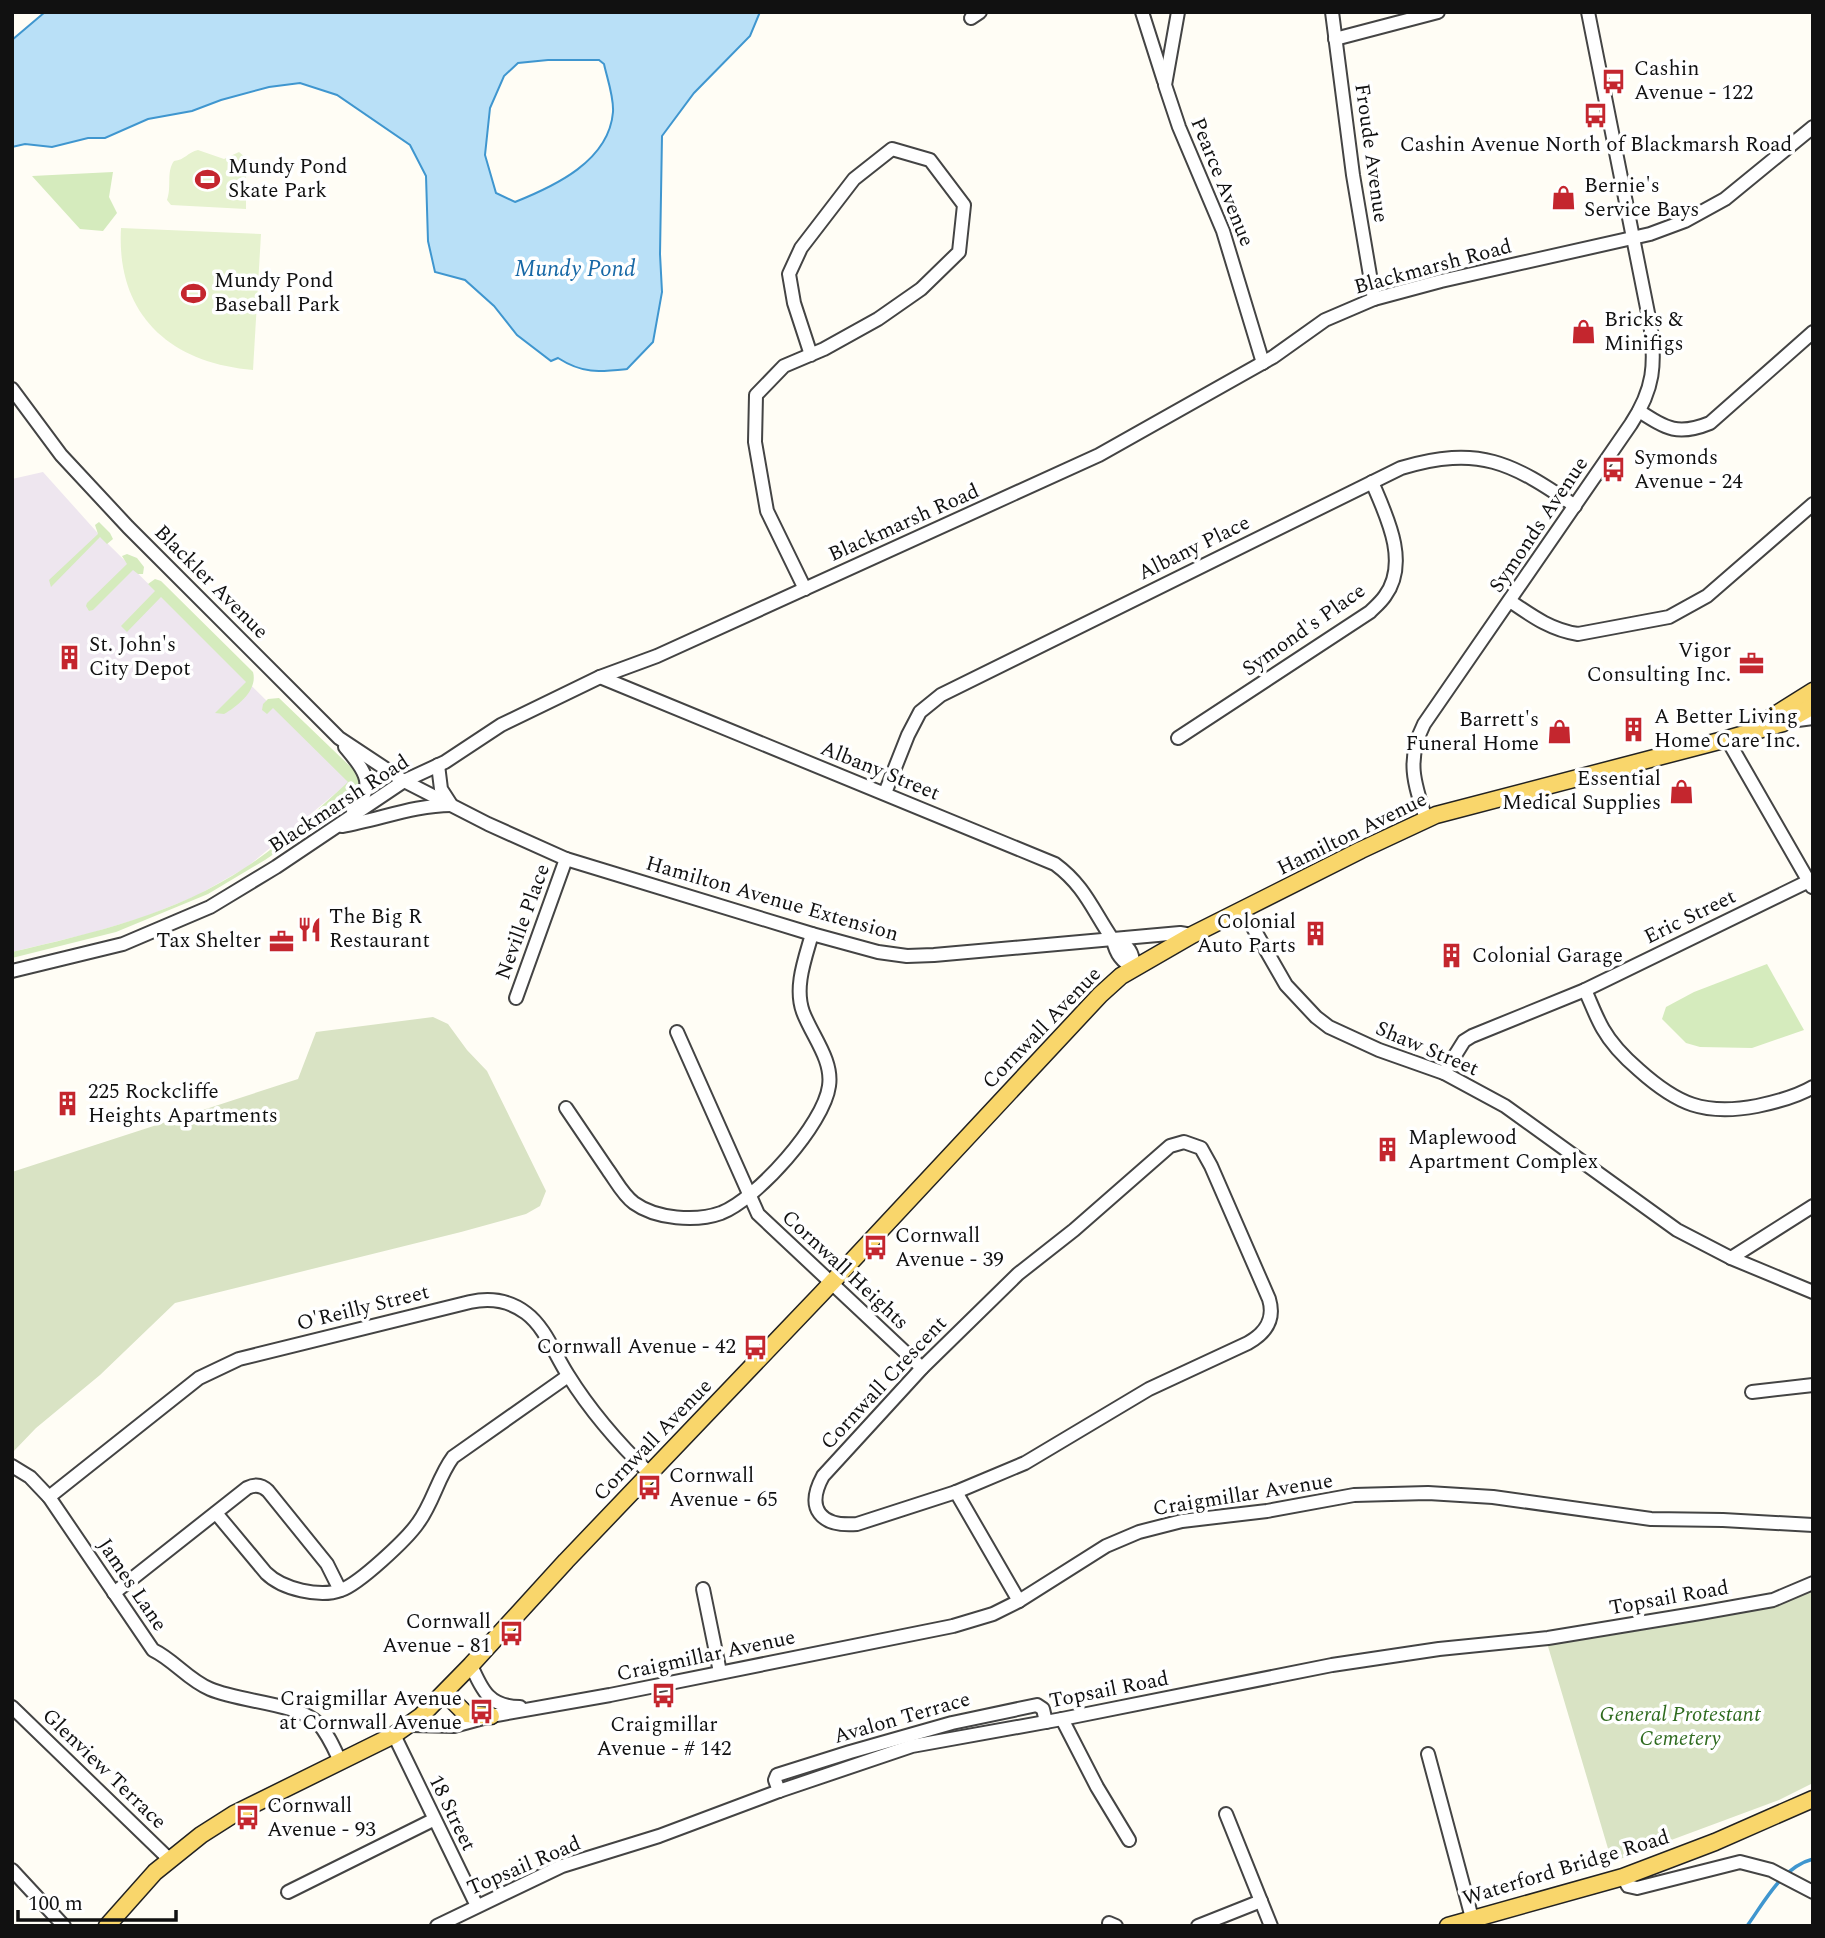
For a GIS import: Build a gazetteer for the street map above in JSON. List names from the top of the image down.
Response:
{
  "streets": {
    "main road": ["Hamilton Avenue", "Cornwall Avenue", "Waterford Bridge Road"],
    "street": [
      "Froude Avenue",
      "Pearce Avenue",
      "Blackmarsh Road",
      "Symonds Avenue",
      "Albany Place",
      "Blackler Avenue",
      "Symond's Place",
      "Albany Street",
      "Hamilton Avenue Extension",
      "Eric Street",
      "Neville Place",
      "Shaw Street",
      "Cornwall Heights",
      "O'Reilly Street",
      "Cornwall Crescent",
      "Craigmillar Avenue",
      "James Lane",
      "Topsail Road",
      "Avalon Terrace",
      "Glenview Terrace",
      "18 Street"
    ]
  },
  "crossings": [
    ["Froude Avenue", "Blackmarsh Road"],
    ["Pearce Avenue", "Blackmarsh Road"],
    ["Blackmarsh Road", "Symonds Avenue"],
    ["Blackmarsh Road", "Blackler Avenue"],
    ["Blackmarsh Road", "Albany Street"],
    ["Blackmarsh Road", "Hamilton Avenue Extension"],
    ["Symonds Avenue", "Albany Place"],
    ["Symonds Avenue", "Hamilton Avenue"],
    ["Albany Place", "Symond's Place"],
    ["Albany Place", "Albany Street"],
    ["Blackler Avenue", "Hamilton Avenue Extension"],
    ["Albany Street", "Hamilton Avenue Extension"],
    ["Albany Street", "Cornwall Avenue"],
    ["Hamilton Avenue", "Hamilton Avenue Extension"],
    ["Hamilton Avenue", "Cornwall Avenue"],
    ["Hamilton Avenue", "Shaw Street"],
    ["Hamilton Avenue Extension", "Neville Place"],
    ["Hamilton Avenue Extension", "Cornwall Avenue"],
    ["Eric Street", "Shaw Street"],
    ["Cornwall Avenue", "Cornwall Heights"],
    ["Cornwall Avenue", "O'Reilly Street"],
    ["Cornwall Avenue", "Craigmillar Avenue"],
    ["Cornwall Avenue", "James Lane"],
    ["Cornwall Avenue", "Glenview Terrace"],
    ["Cornwall Avenue", "18 Street"],
    ["Cornwall Heights", "Cornwall Crescent"],
    ["O'Reilly Street", "James Lane"],
    ["Topsail Road", "Avalon Terrace"],
    ["Topsail Road", "18 Street"]
  ],
  "water": ["Mundy Pond"],
  "parks": ["General Protestant Cemetery"],
  "places": {
    "bus stop": [
      "Cashin Avenue - 122",
      "Cashin Avenue North of Blackmarsh Road",
      "Symonds Avenue - 24",
      "Cornwall Avenue - 39",
      "Cornwall Avenue - 42",
      "Cornwall Avenue - 65",
      "Cornwall Avenue - 81",
      "Craigmillar Avenue - # 142",
      "Craigmillar Avenue at Cornwall Avenue",
      "Cornwall Avenue - 93"
    ],
    "sports": ["Mundy Pond Skate Park", "Mundy Pond Baseball Park"],
    "shop": [
      "Bernie's Service Bays",
      "Bricks & Minifigs",
      "Barrett's Funeral Home",
      "Essential Medical Supplies"
    ],
    "building": [
      "St. John's City Depot",
      "A Better Living Home Care Inc.",
      "Colonial Auto Parts",
      "Colonial Garage",
      "225 Rockcliffe Heights Apartments",
      "Maplewood Apartment Complex"
    ],
    "office": ["Vigor Consulting Inc.", "Tax Shelter"],
    "restaurant": ["The Big R Restaurant"]
  },
  "scale_bar": "100 m"
}
